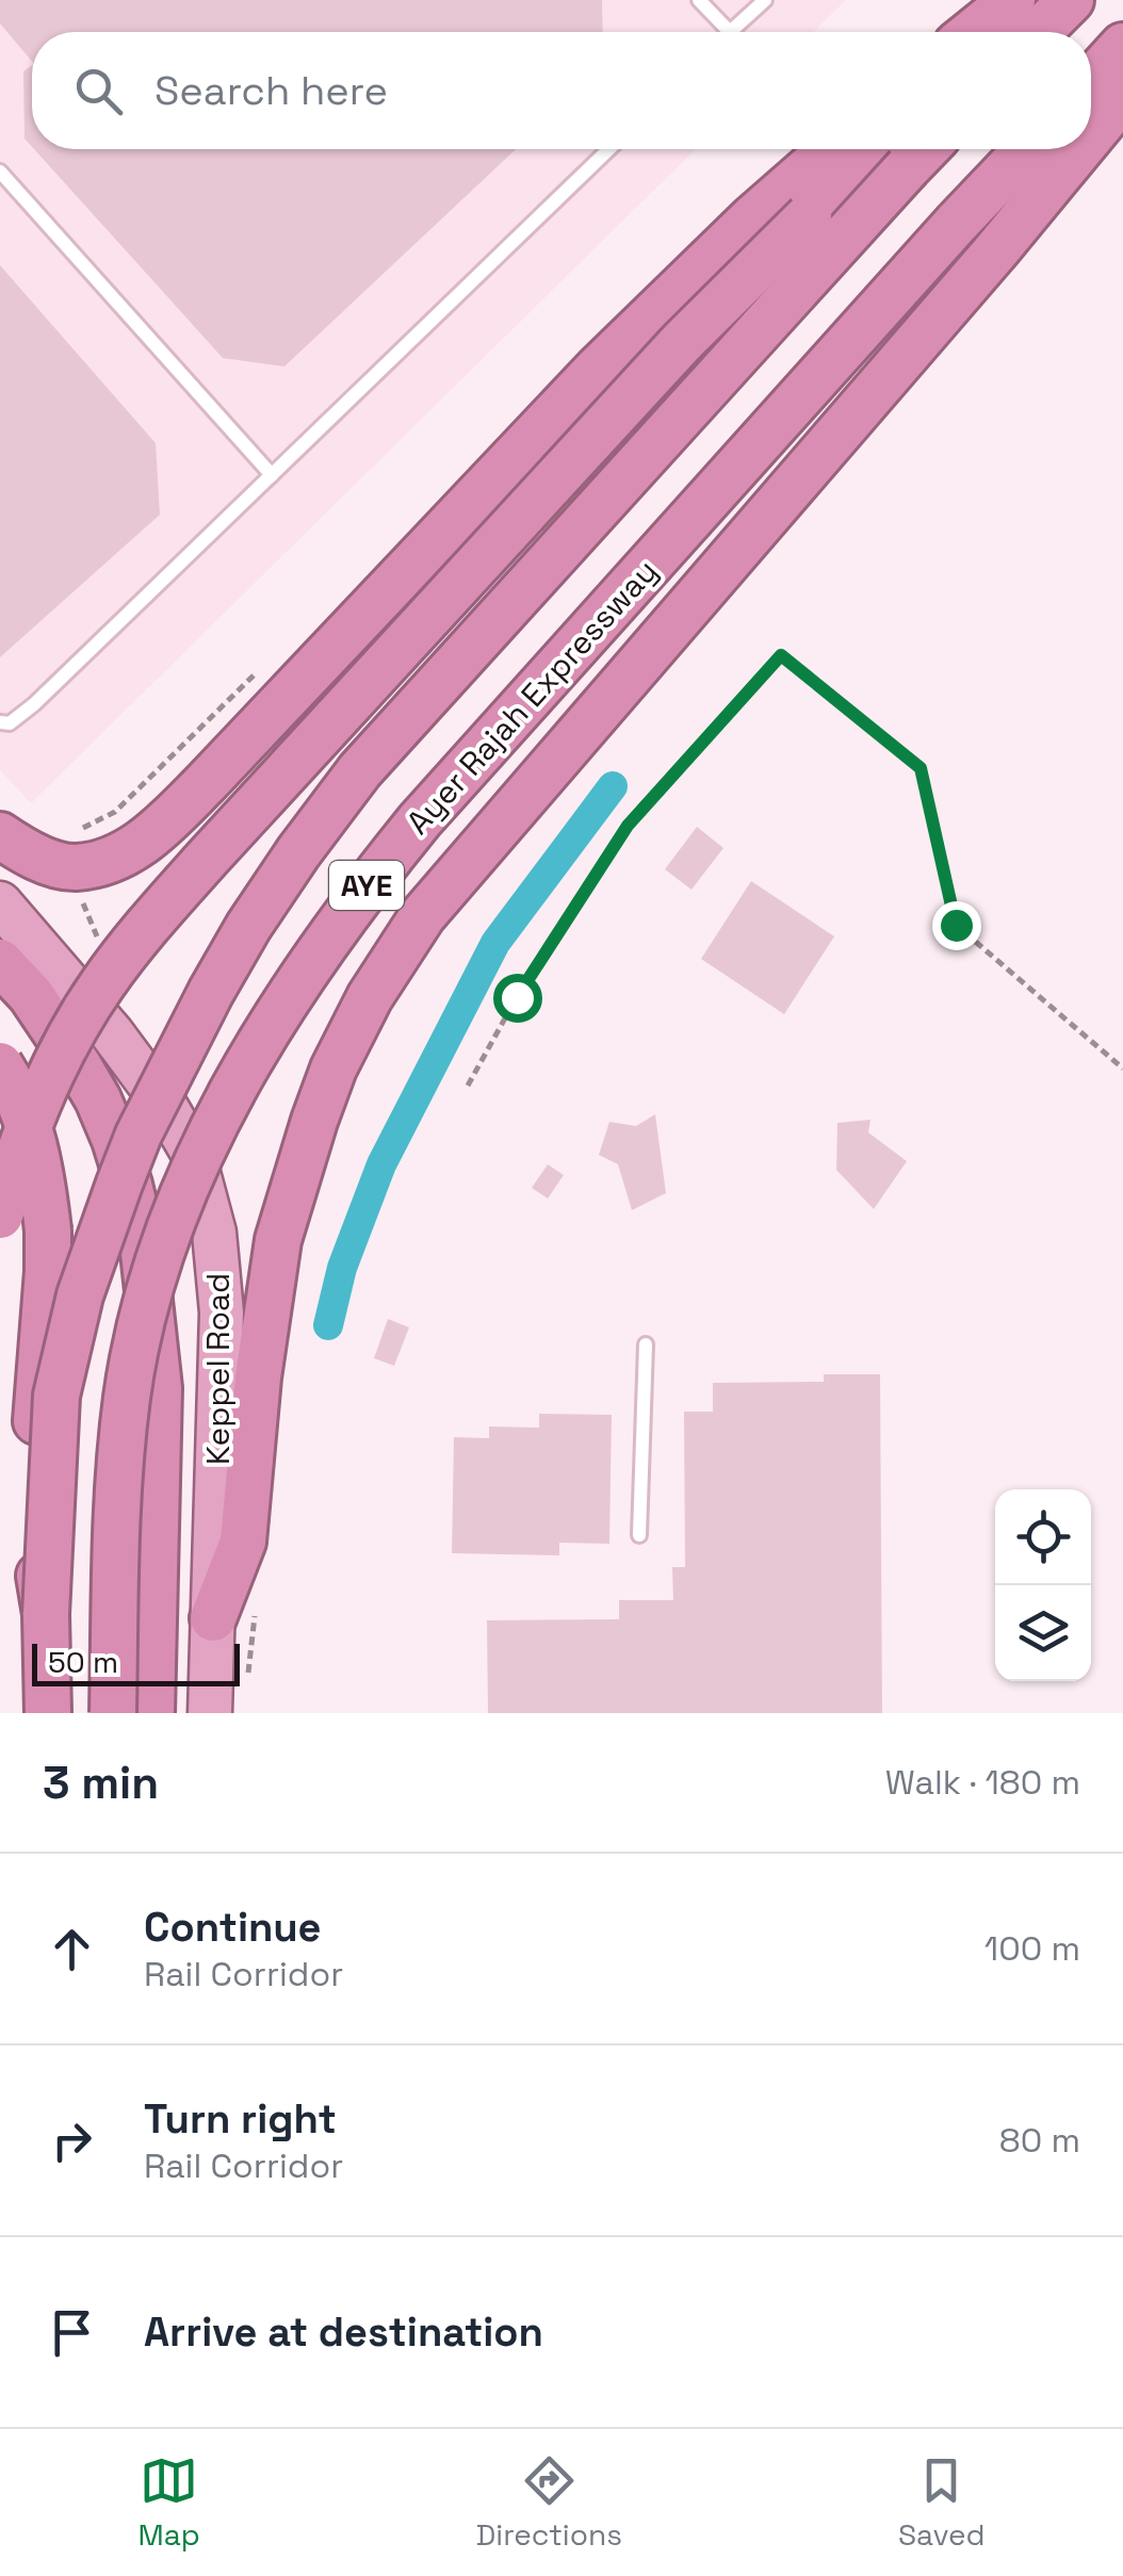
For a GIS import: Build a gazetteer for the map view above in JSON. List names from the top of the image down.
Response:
{
  "streets": {
    "highway": ["Ayer Rajah Expressway", "AYE", "Keppel Road"]
  },
  "scale_bar": "50 m",
  "page": {
    "search": "Search here",
    "scale": "50 m",
    "heading": ["3 min", "Walk · 180 m"],
    "list": [
      ["Continue", "Rail Corridor", "100 m"],
      ["Turn right", "Rail Corridor", "80 m"],
      "Arrive at destination"
    ],
    "nav": ["Map", "Directions", "Saved"]
  }
}
